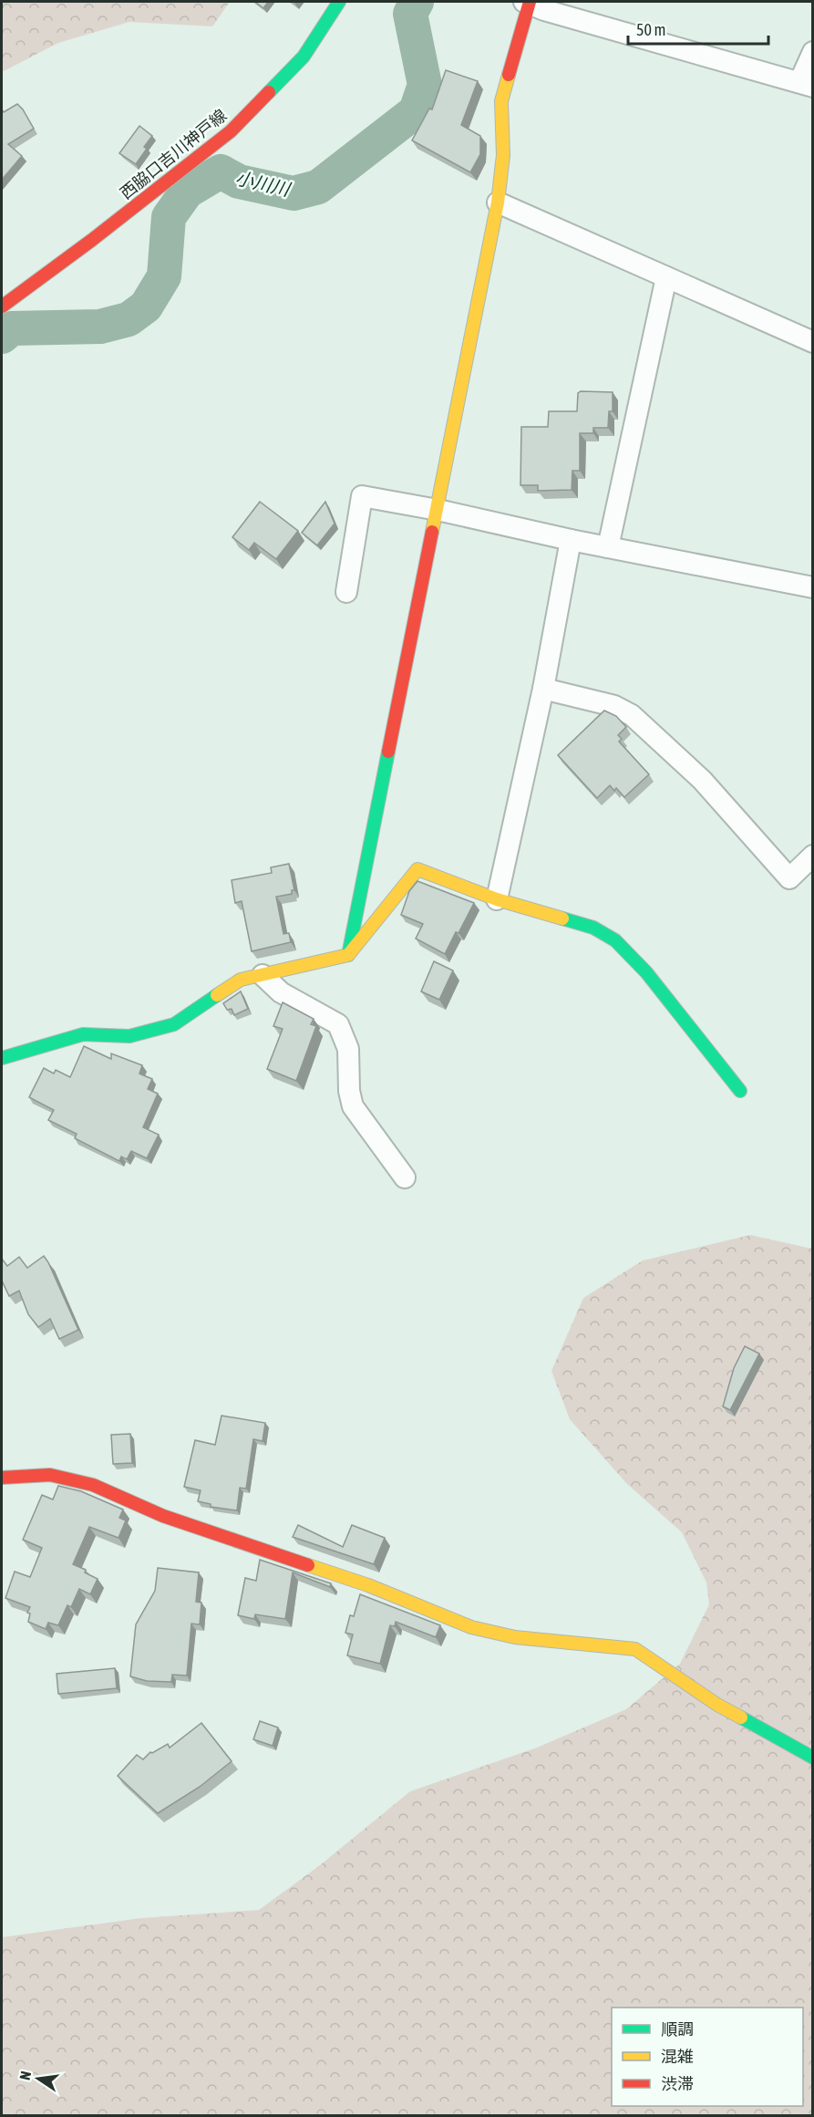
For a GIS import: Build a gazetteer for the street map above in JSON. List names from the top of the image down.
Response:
{
  "streets": {
    "street": ["西脇口吉川神戸線"]
  },
  "water": ["小川川"],
  "legend": ["順調", "混雑", "渋滞"],
  "scale_bar": "50 m",
  "north": "left"
}
